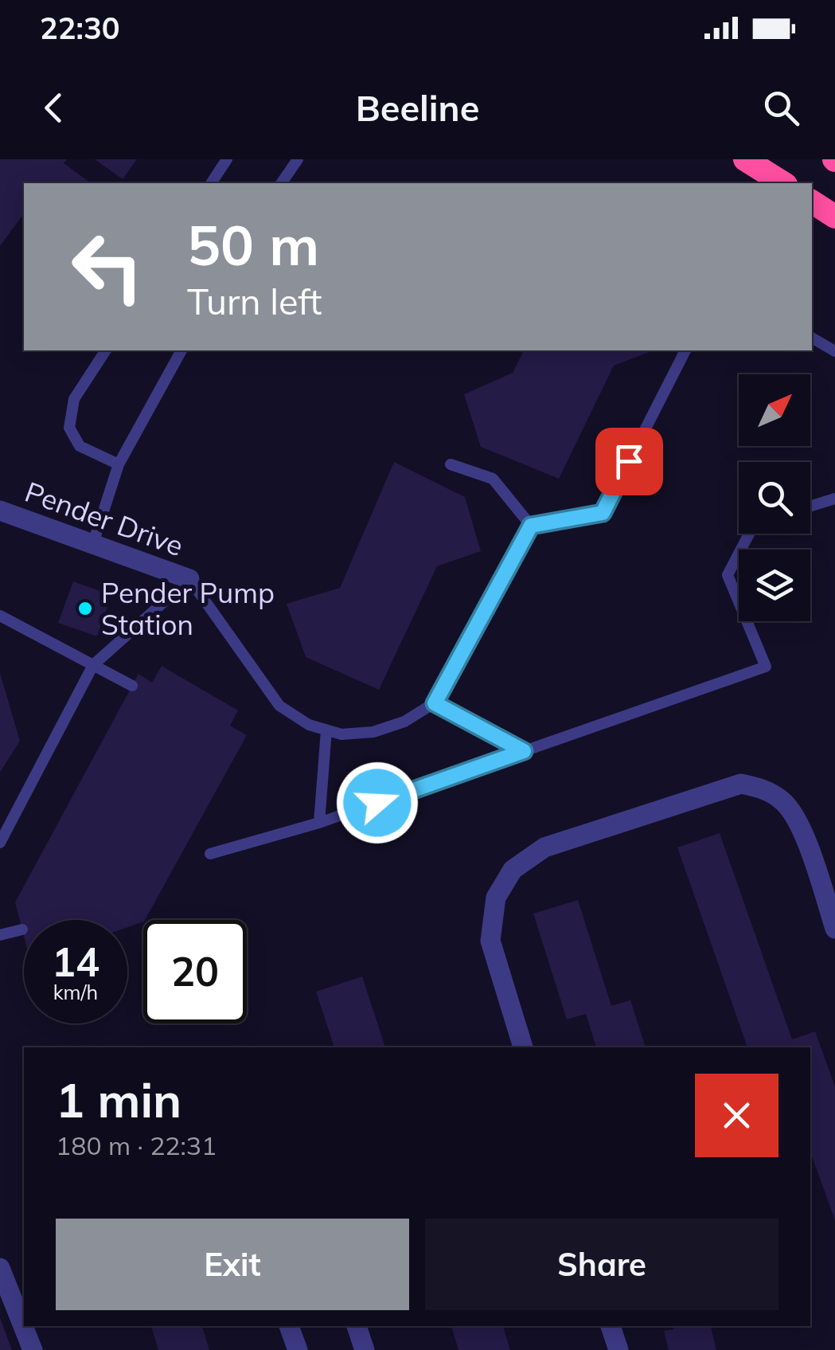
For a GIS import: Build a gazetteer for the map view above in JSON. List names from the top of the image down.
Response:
{
  "streets": {
    "street": ["Pender Drive"]
  },
  "places": ["Pender Pump Station"],
  "north": "top right",
  "page": {
    "status": "22:30",
    "header": "Beeline",
    "turn": ["50 m", "Turn left"],
    "speed": "14 km/h",
    "limit": "20",
    "heading": ["1 min", "180 m · 22:31"],
    "buttons": ["Exit", "Share"]
  }
}
